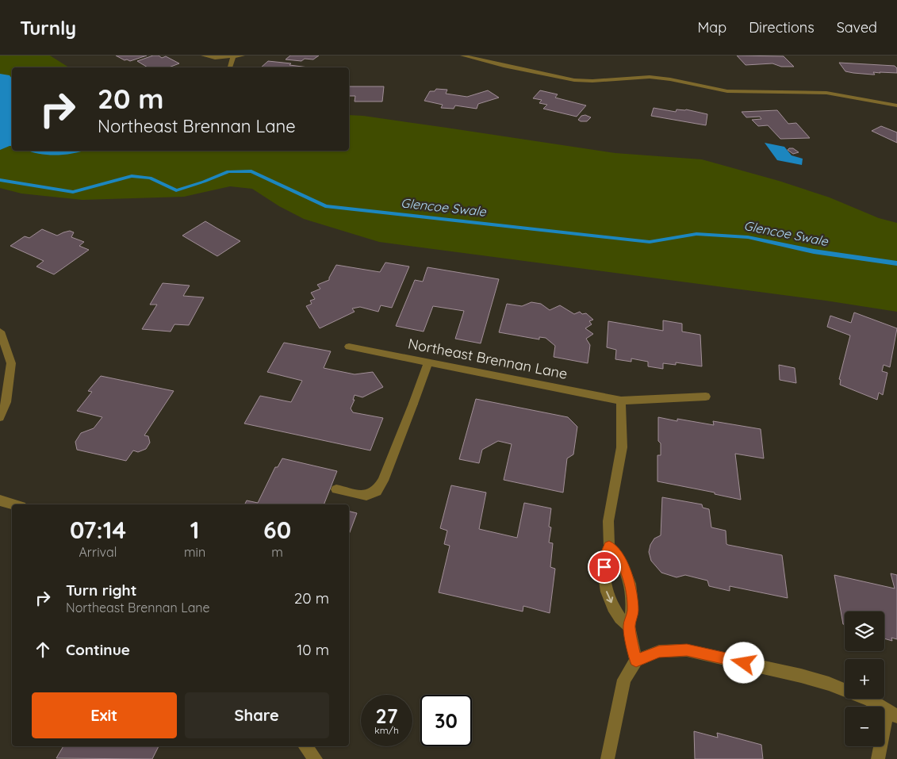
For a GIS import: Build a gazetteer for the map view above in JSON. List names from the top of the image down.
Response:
{
  "streets": {
    "street": ["Northeast Brennan Lane"]
  },
  "water": ["Glencoe Swale"],
  "page": {
    "header": "Turnly",
    "nav": ["Map", "Directions", "Saved"],
    "turn": ["20 m", "Northeast Brennan Lane"],
    "eta": [
      "07:14",
      "Arrival",
      "1",
      "min",
      "60",
      "m"
    ],
    "list": [
      {
        "name": "Turn right",
        "note": "Northeast Brennan Lane",
        "value": "20 m"
      },
      {
        "name": "Continue",
        "value": "10 m"
      }
    ],
    "map_buttons": ["+", "−"],
    "buttons": ["Exit", "Share"],
    "speed": "27 km/h",
    "limit": "30"
  }
}
